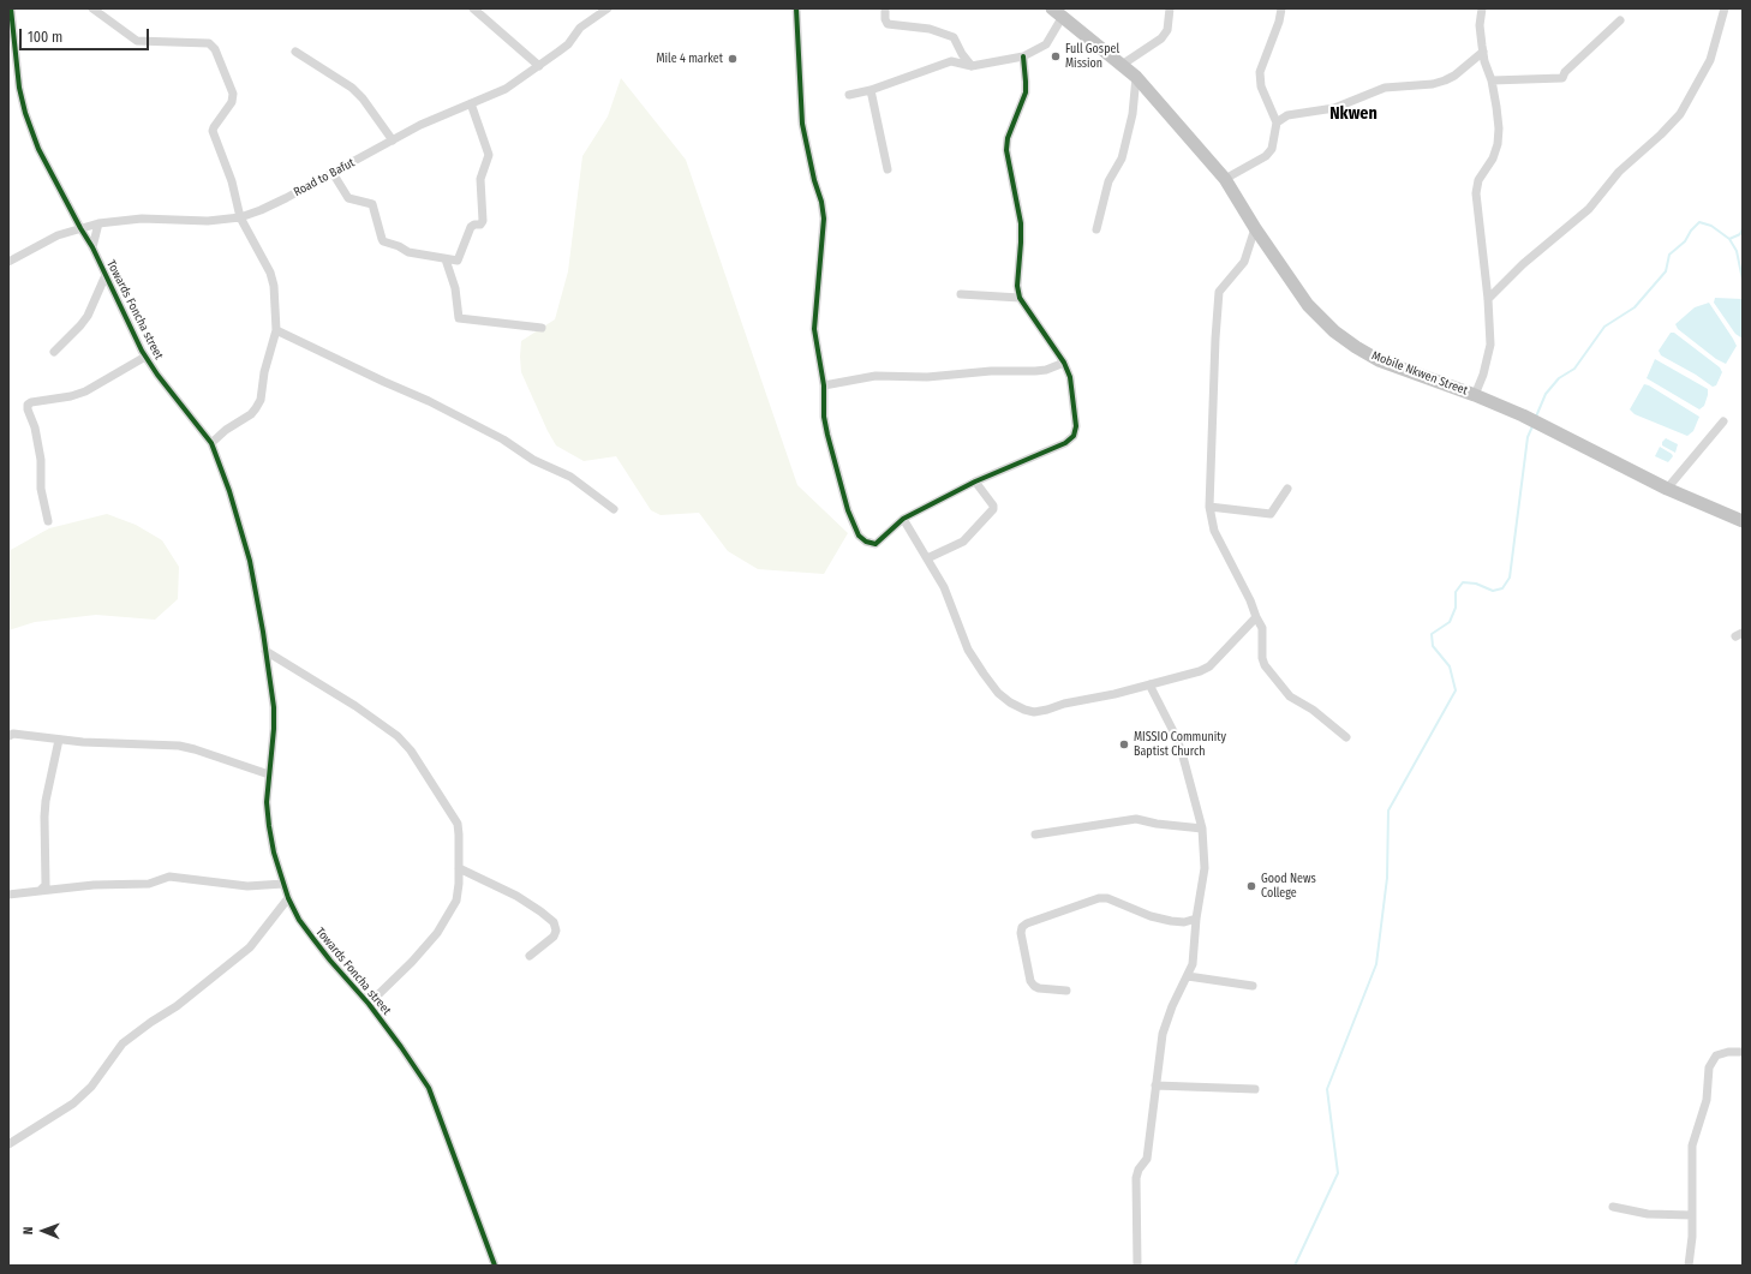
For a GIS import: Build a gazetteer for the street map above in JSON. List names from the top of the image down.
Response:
{
  "streets": {
    "highway": ["Mobile Nkwen Street"],
    "street": ["Road to Bafut", "Towards Foncha street"]
  },
  "crossings": [
    ["Road to Bafut", "Towards Foncha street"]
  ],
  "districts": ["Nkwen"],
  "places": [
    "Full Gospel Mission",
    "Mile 4 market",
    "MISSIO Community Baptist Church",
    "Good News College"
  ],
  "scale_bar": "100 m",
  "north": "left"
}
